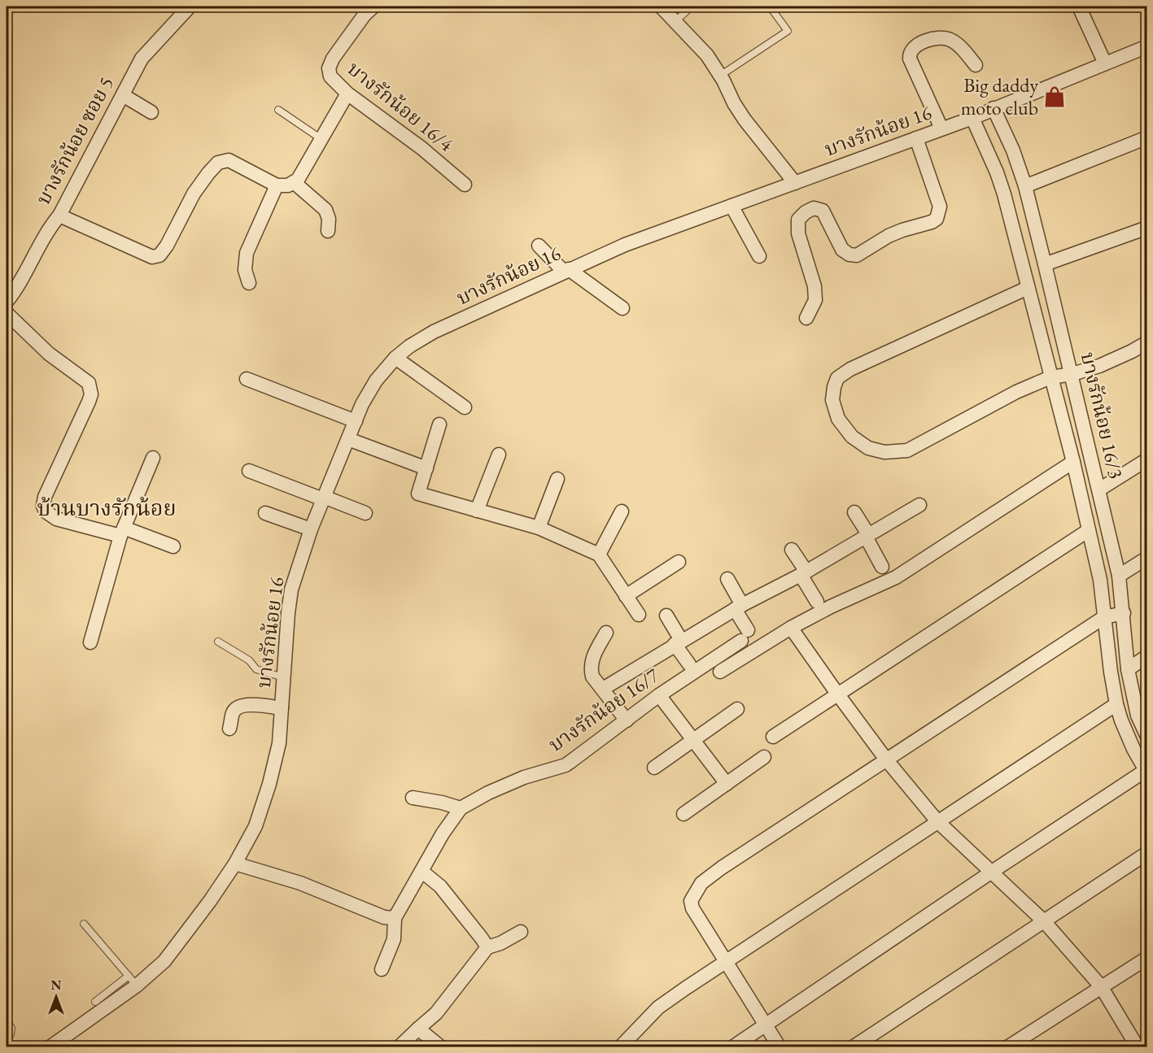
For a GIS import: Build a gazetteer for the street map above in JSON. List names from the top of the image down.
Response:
{
  "streets": {
    "street": [
      "บางรักน้อย 16/4",
      "บางรักน้อย 16",
      "บางรักน้อย ซอย 5",
      "บางรักน้อย 16/3",
      "บางรักน้อย 16/7"
    ]
  },
  "crossings": [
    ["บางรักน้อย 16", "บางรักน้อย 16/3"]
  ],
  "districts": ["บ้านบางรักน้อย"],
  "places": {
    "shop": ["Big daddy moto club"]
  },
  "north": "top"
}
